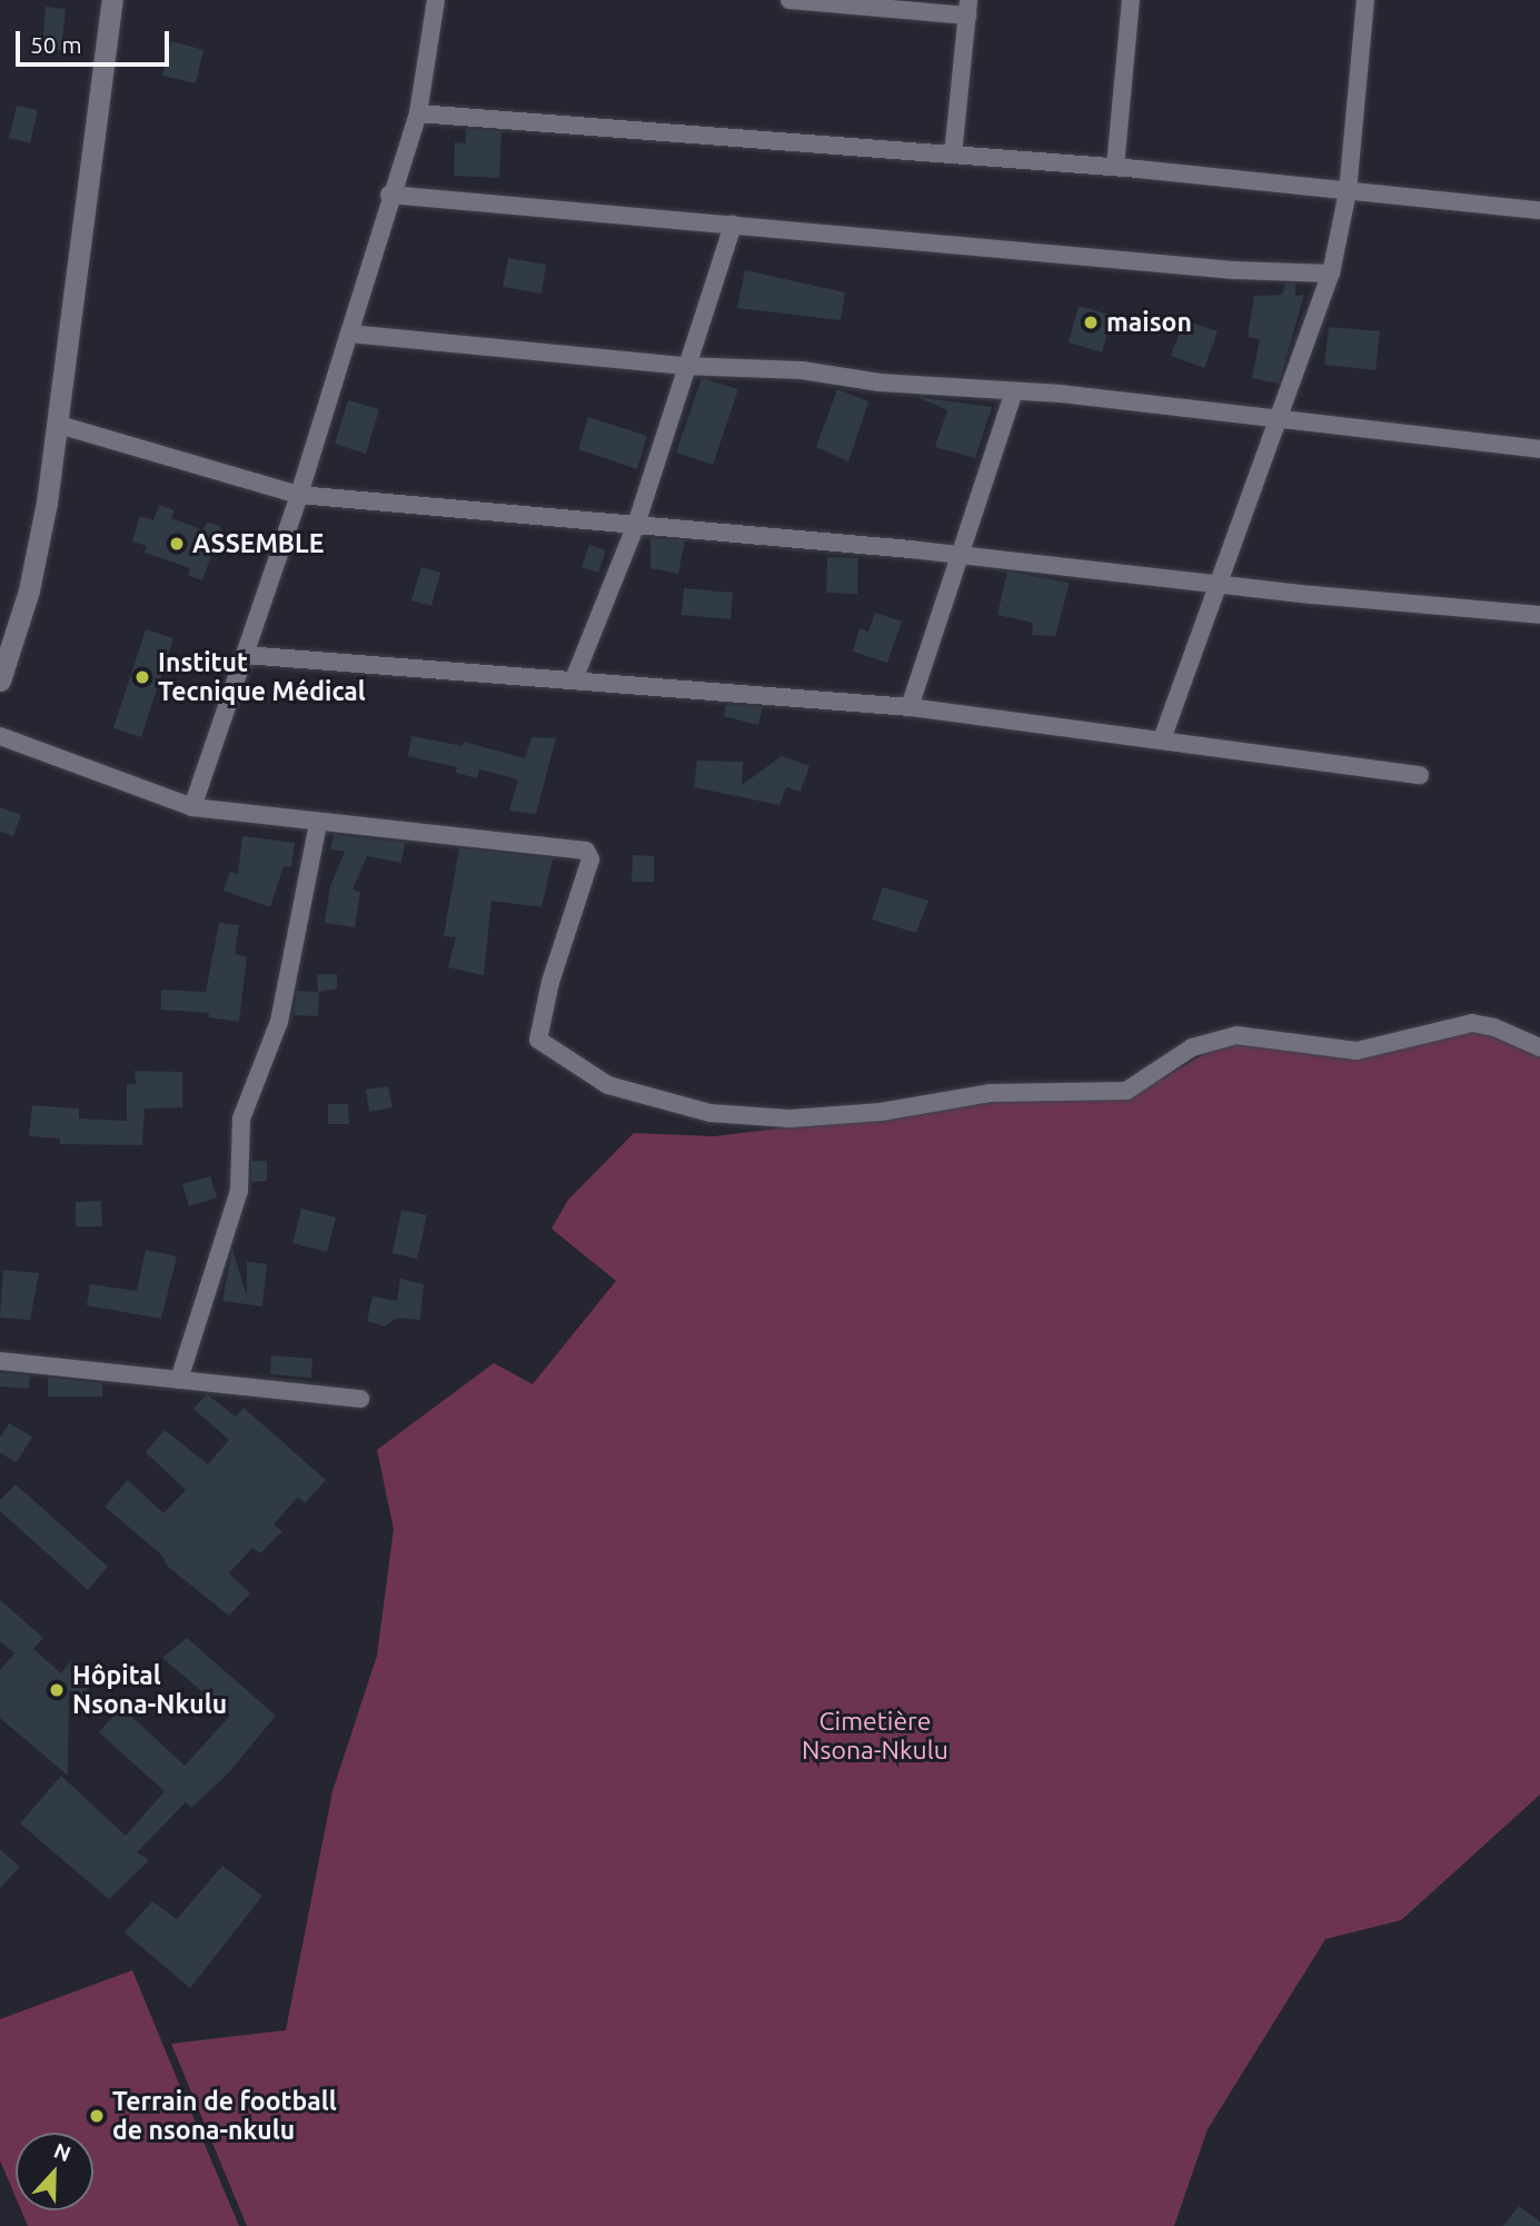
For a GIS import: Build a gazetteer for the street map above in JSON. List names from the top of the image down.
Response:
{
  "parks": ["Cimetière Nsona-Nkulu"],
  "places": [
    "maison",
    "ASSEMBLE",
    "Institut Tecnique Médical",
    "Hôpital Nsona-Nkulu",
    "Terrain de football de nsona-nkulu"
  ],
  "scale_bar": "50 m",
  "north": "top"
}
